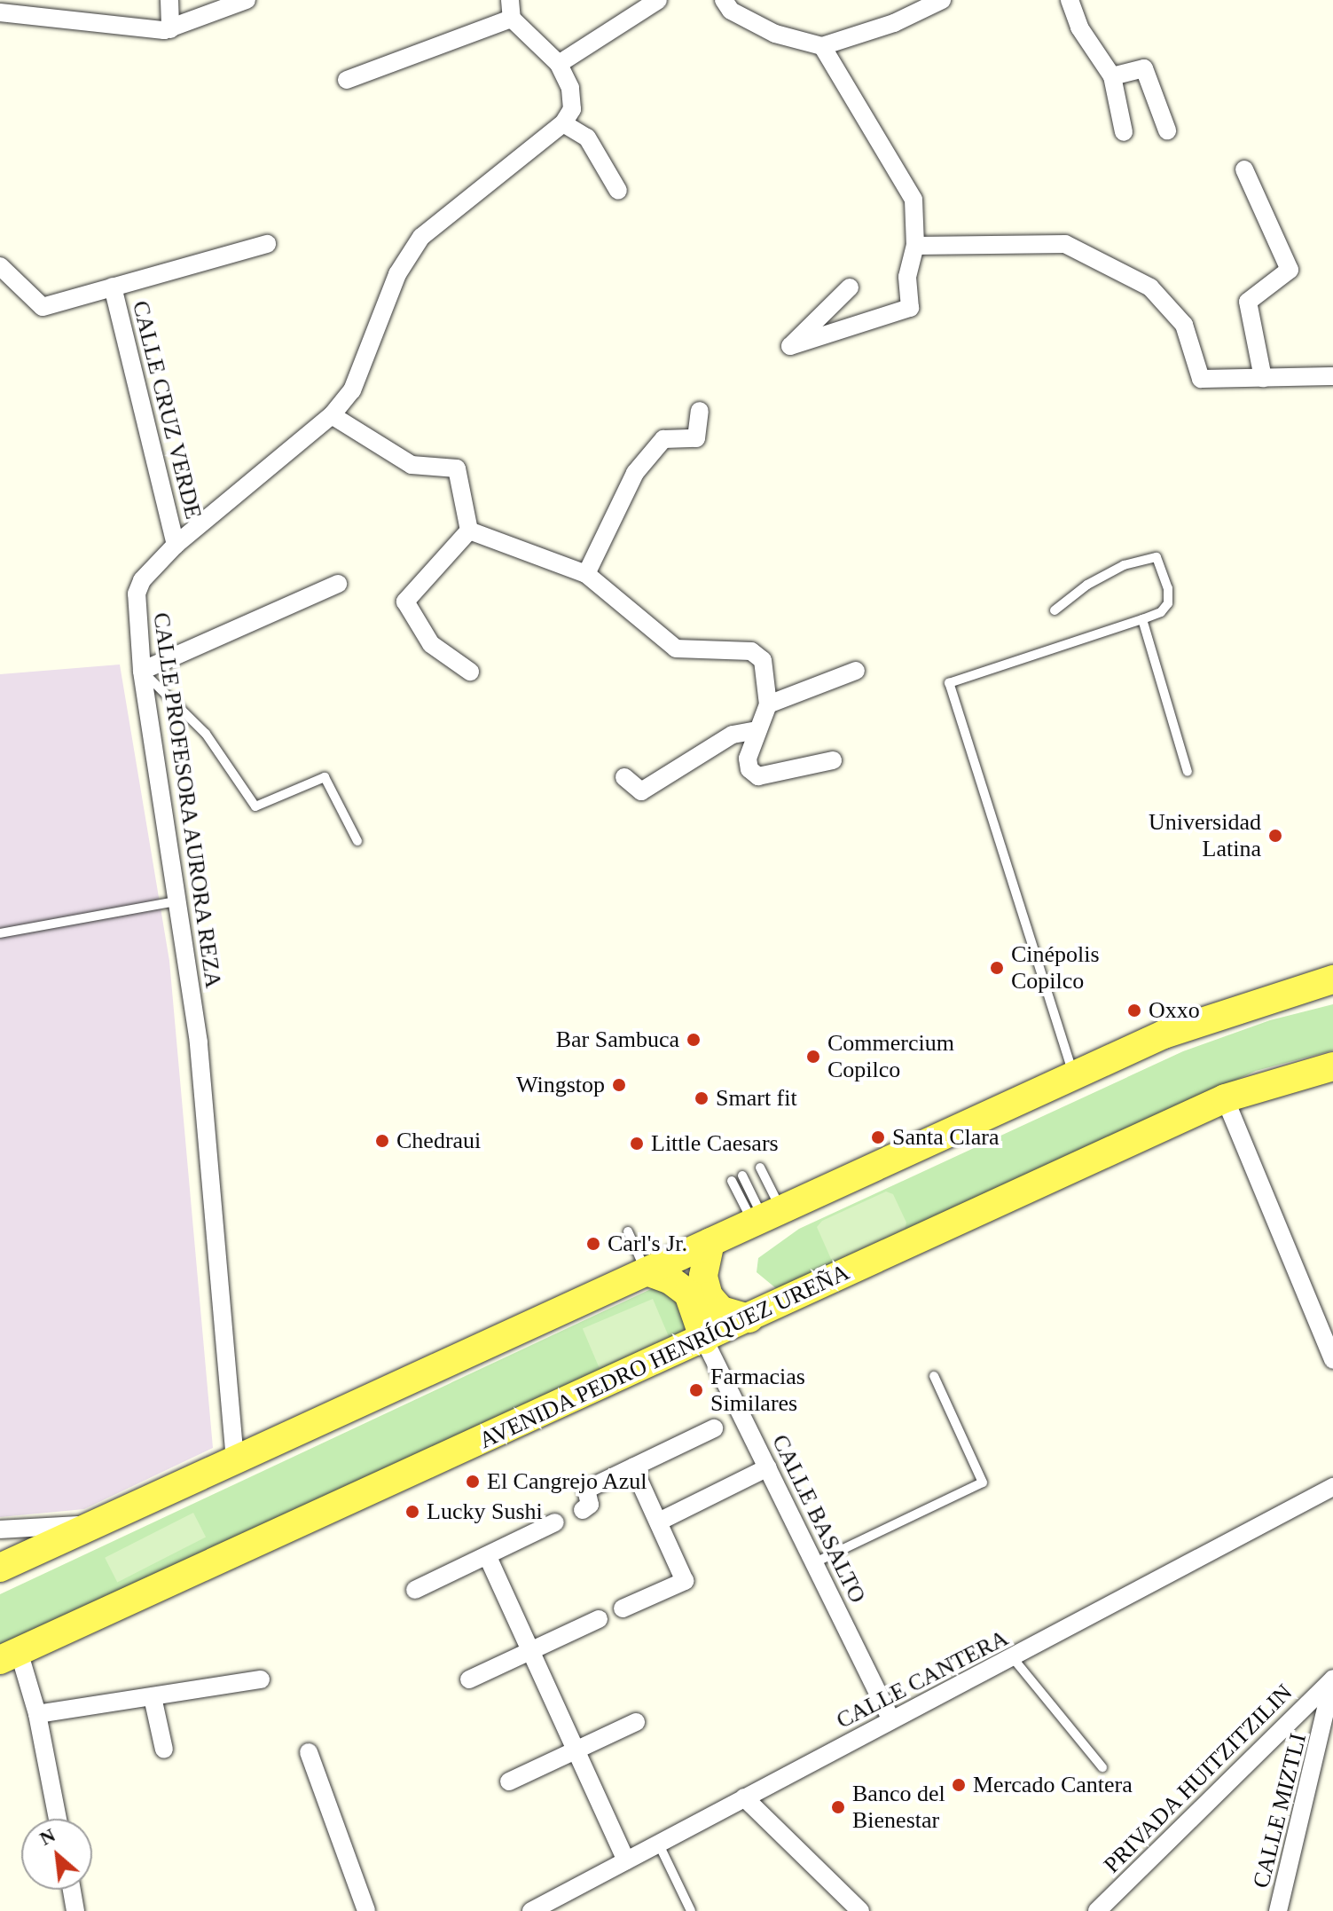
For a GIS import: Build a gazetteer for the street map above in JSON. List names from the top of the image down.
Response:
{
  "streets": {
    "main road": ["AVENIDA PEDRO HENRÍQUEZ UREÑA"],
    "street": [
      "CALLE CRUZ VERDE",
      "CALLE PROFESORA AURORA REZA",
      "CALLE BASALTO",
      "CALLE CANTERA",
      "PRIVADA HUITZITZILIN",
      "CALLE MIZTLI"
    ]
  },
  "crossings": [
    ["CALLE CRUZ VERDE", "CALLE PROFESORA AURORA REZA"],
    ["AVENIDA PEDRO HENRÍQUEZ UREÑA", "CALLE BASALTO"],
    ["CALLE BASALTO", "CALLE CANTERA"],
    ["PRIVADA HUITZITZILIN", "CALLE MIZTLI"]
  ],
  "places": [
    "Universidad Latina",
    "Cinépolis Copilco",
    "Oxxo",
    "Bar Sambuca",
    "Commercium Copilco",
    "Wingstop",
    "Smart fit",
    "Santa Clara",
    "Chedraui",
    "Little Caesars",
    "Carl's Jr.",
    "Farmacias Similares",
    "El Cangrejo Azul",
    "Lucky Sushi",
    "Mercado Cantera",
    "Banco del Bienestar"
  ],
  "north": "top left"
}
